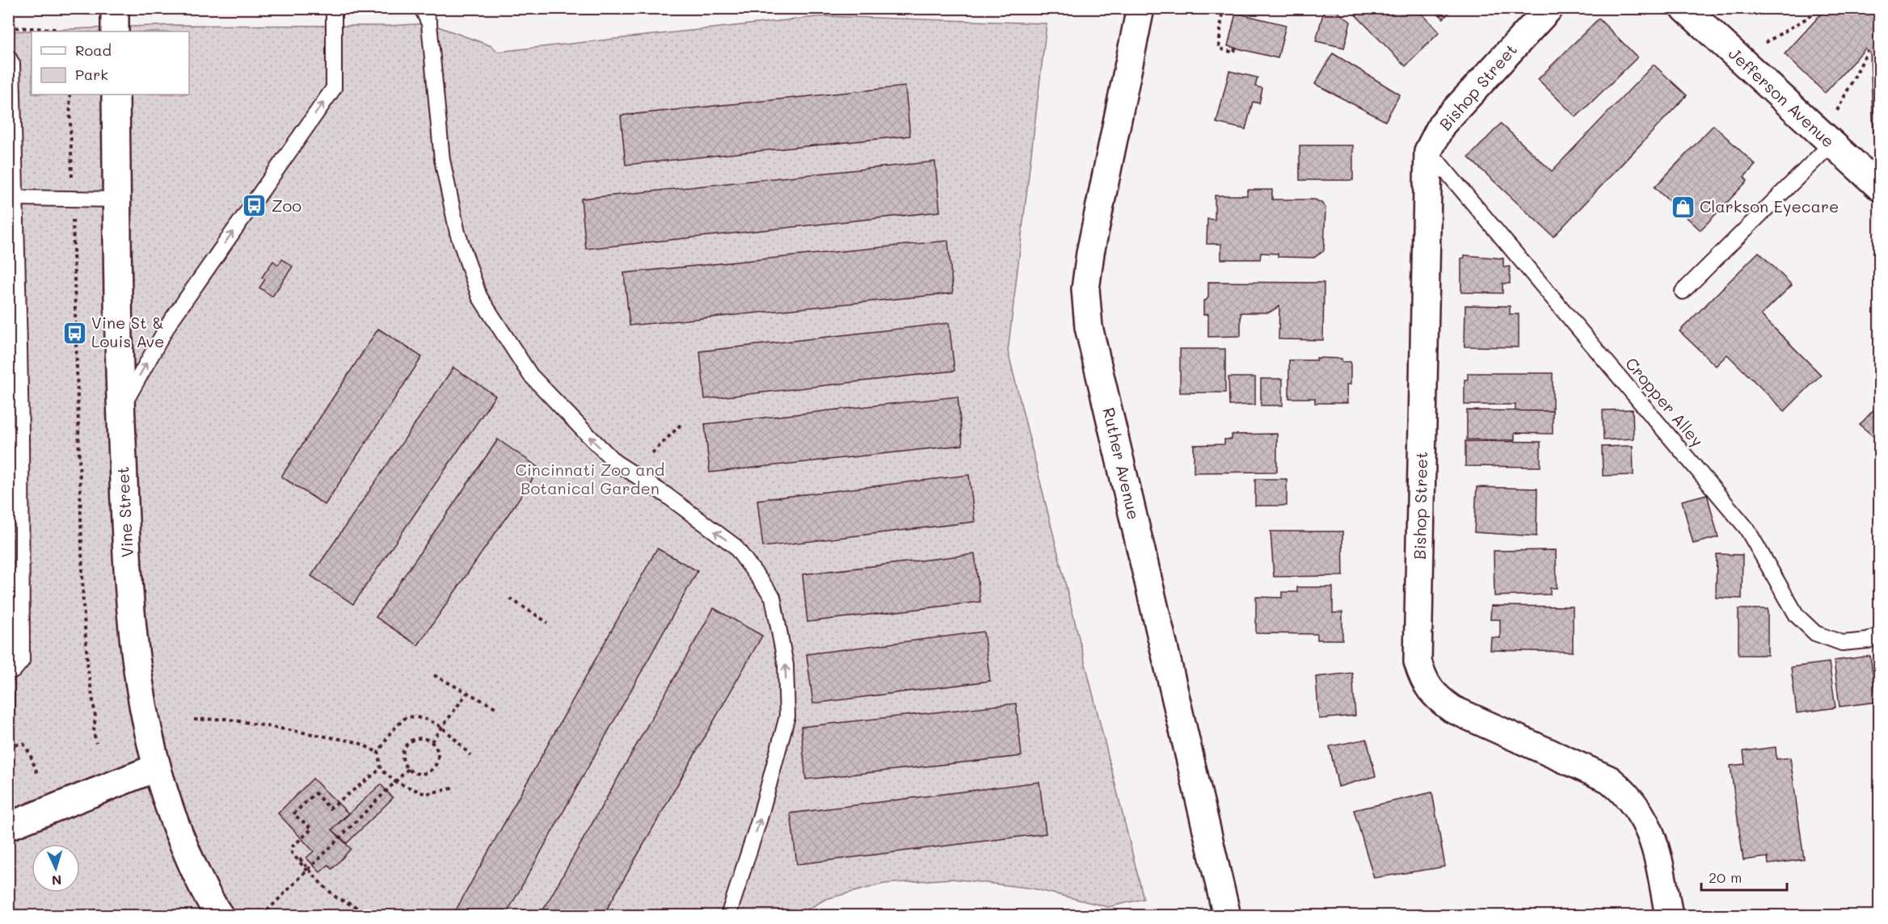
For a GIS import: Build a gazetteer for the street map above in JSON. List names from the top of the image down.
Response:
{
  "streets": {
    "street": [
      "Bishop Street",
      "Jefferson Avenue",
      "Ruther Avenue",
      "Vine Street"
    ],
    "lane": ["Cropper Alley"]
  },
  "crossings": [
    ["Bishop Street", "Cropper Alley"]
  ],
  "parks": ["Cincinnati Zoo and Botanical Garden"],
  "places": {
    "bus stop": ["Zoo", "Vine St & Louis Ave"],
    "shop": ["Clarkson Eyecare"]
  },
  "legend": ["Road", "Park"],
  "scale_bar": "20 m",
  "north": "bottom"
}
